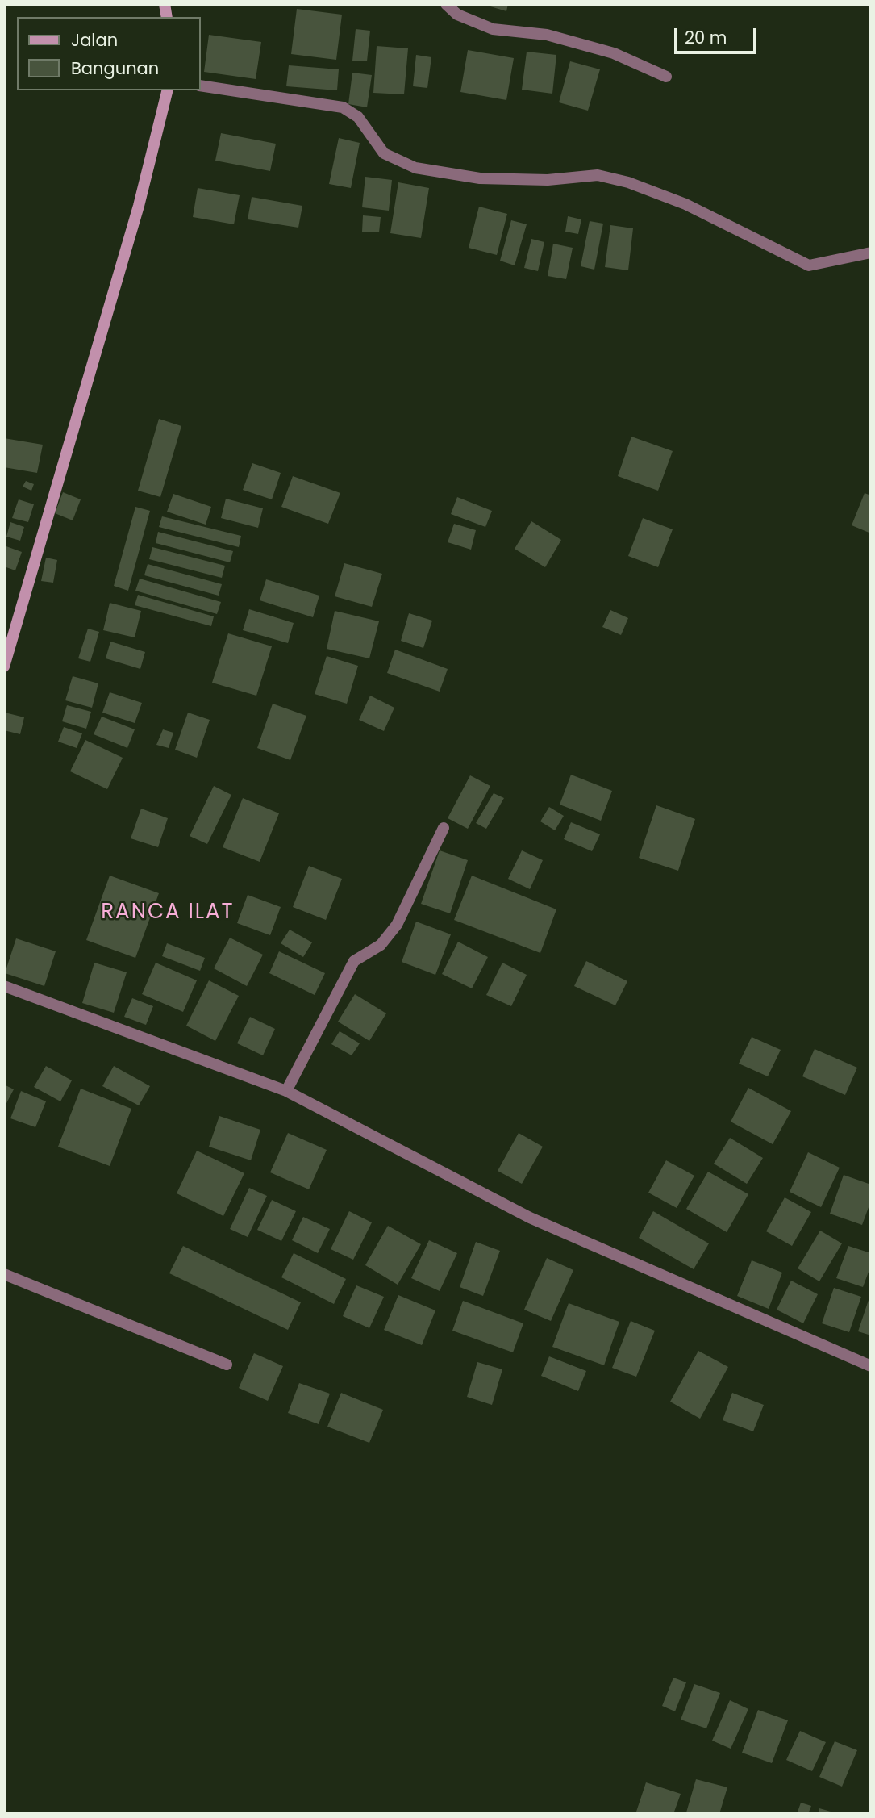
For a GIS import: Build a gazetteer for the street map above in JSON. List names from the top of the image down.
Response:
{
  "districts": ["RANCA ILAT"],
  "legend": ["Jalan", "Bangunan"],
  "scale_bar": "20 m"
}
